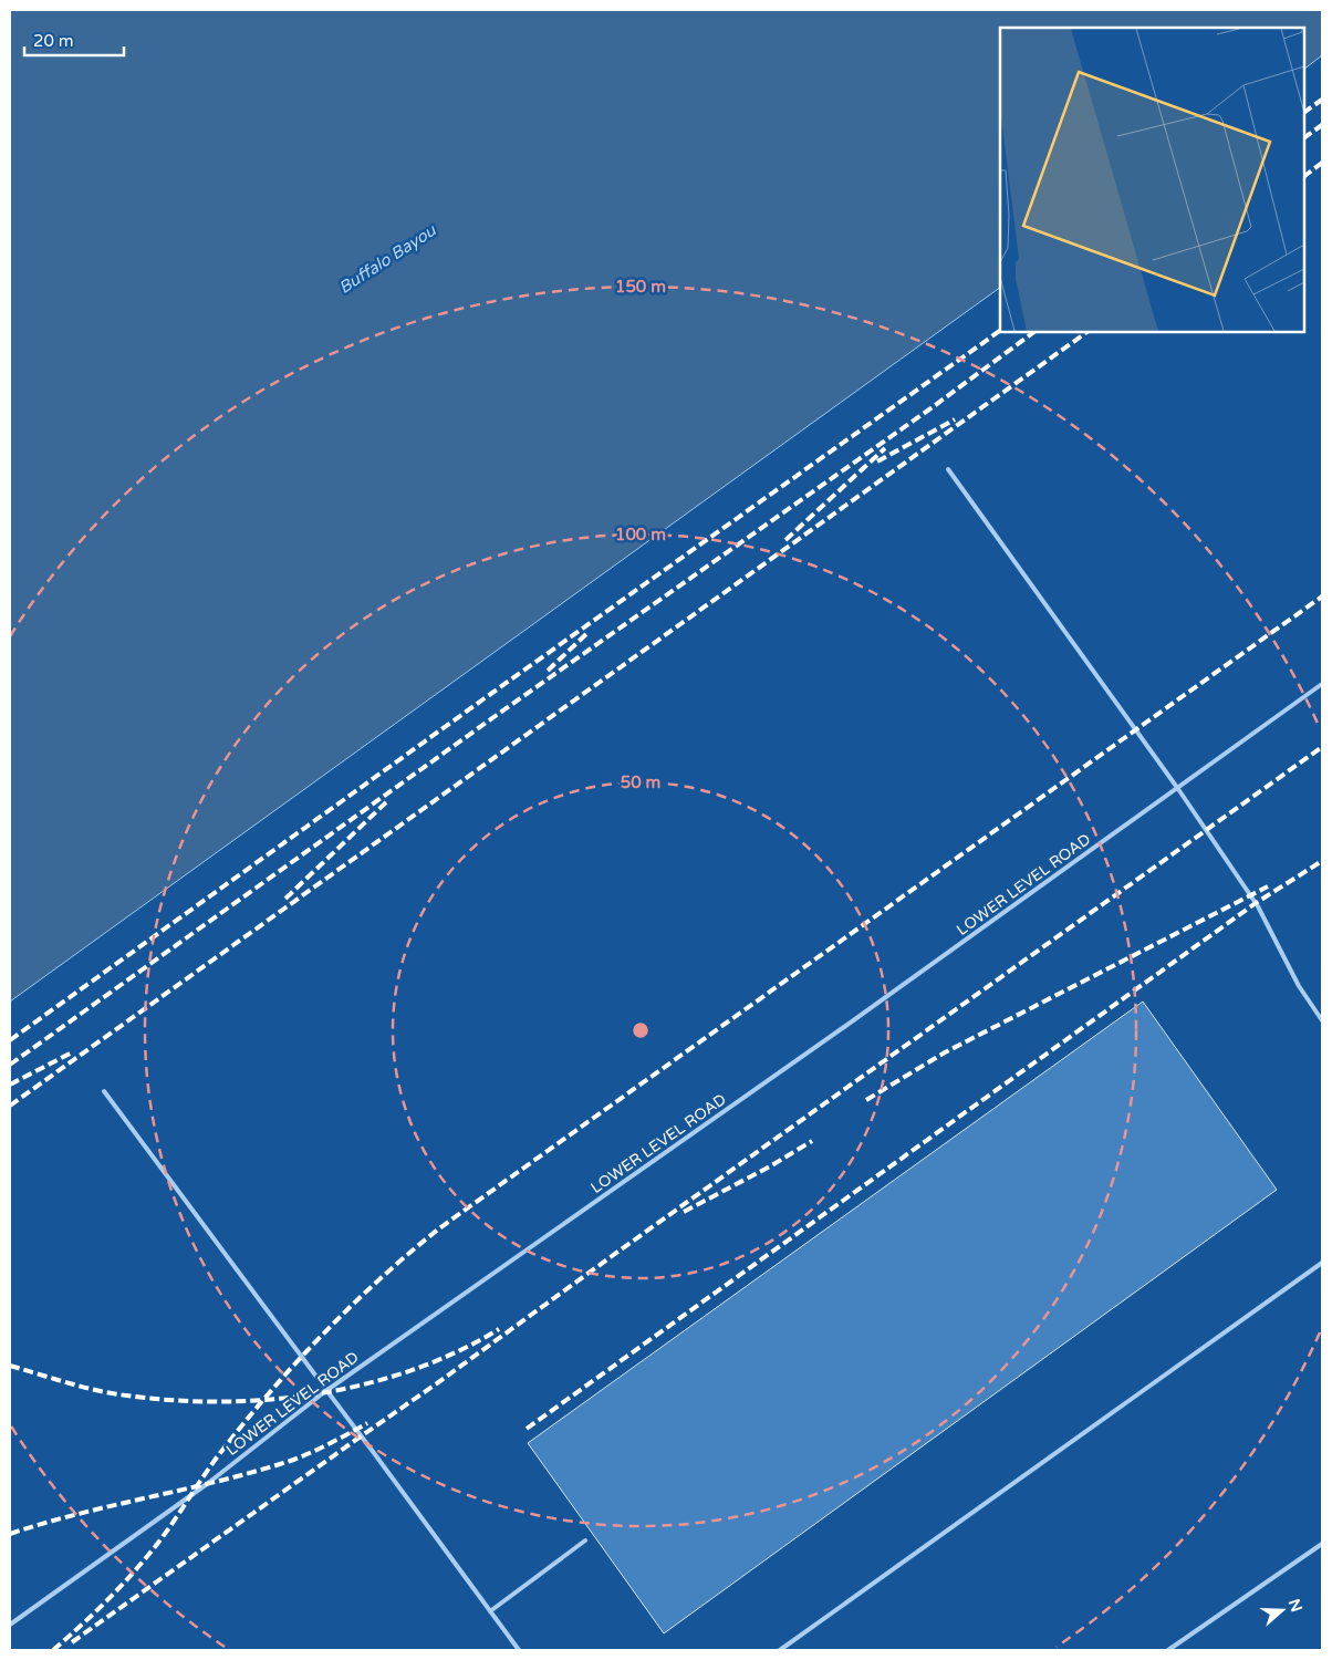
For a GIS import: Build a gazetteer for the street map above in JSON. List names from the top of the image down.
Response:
{
  "streets": {
    "lane": ["LOWER LEVEL ROAD"]
  },
  "water": ["Buffalo Bayou"],
  "scale_bar": "20 m",
  "north": "right",
  "rings": ["150 m", "100 m", "50 m"]
}
